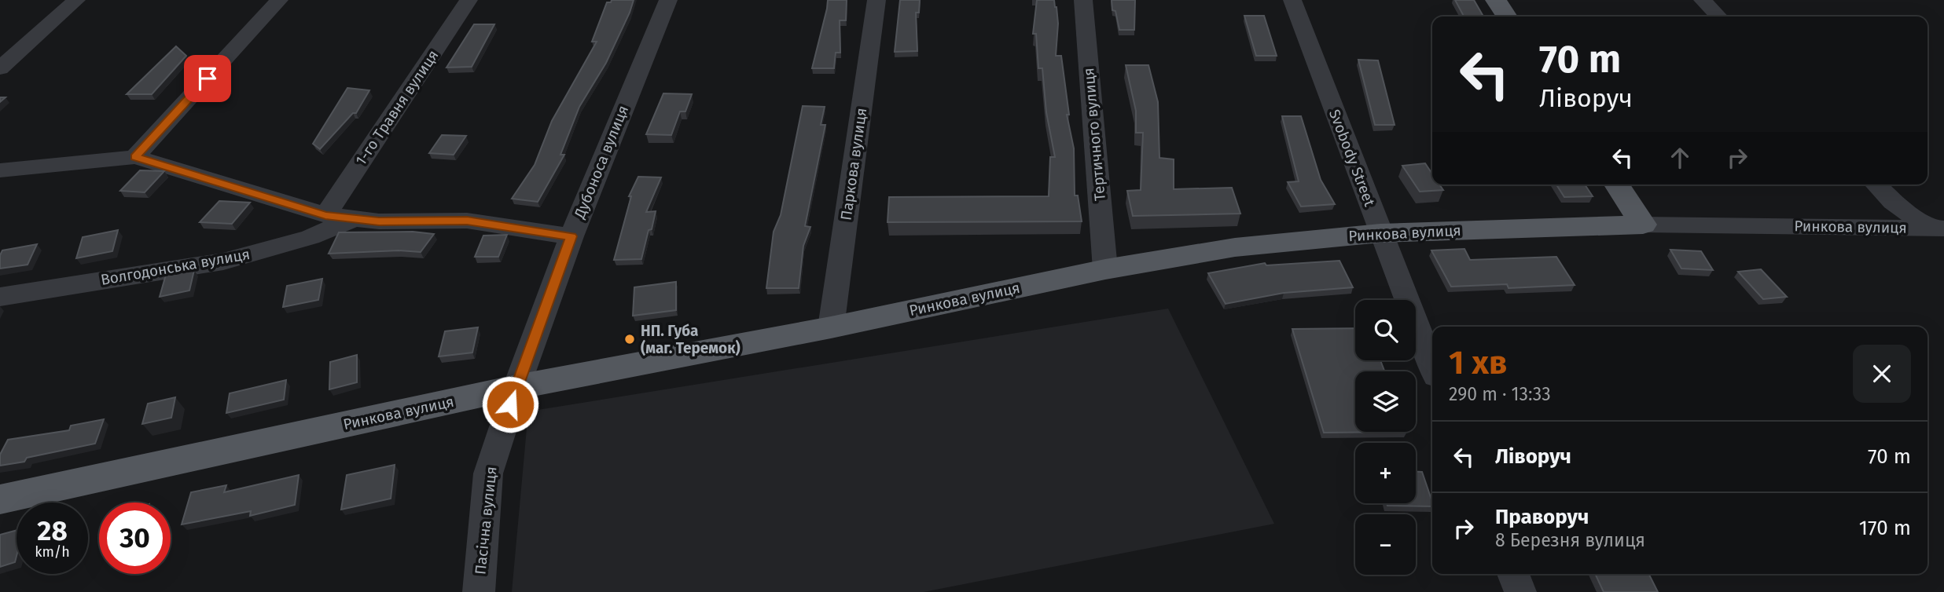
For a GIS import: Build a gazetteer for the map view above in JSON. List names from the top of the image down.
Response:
{
  "streets": {
    "main road": ["Ринкова вулиця"],
    "street": [
      "1-го Травня вулиця",
      "Тертичного вулиця",
      "Svobody Street",
      "Дубоноса вулиця",
      "Паркова вулиця",
      "Волгодонська вулиця",
      "Пасічна вулиця"
    ]
  },
  "crossings": [
    ["Тертичного вулиця", "Ринкова вулиця"],
    ["Svobody Street", "Ринкова вулиця"],
    ["Дубоноса вулиця", "Ринкова вулиця"],
    ["Дубоноса вулиця", "Пасічна вулиця"],
    ["Паркова вулиця", "Ринкова вулиця"],
    ["Ринкова вулиця", "Пасічна вулиця"]
  ],
  "places": ["НП. Губа (маг. Теремок)"],
  "page": {
    "turn": ["70 m", "Ліворуч"],
    "map_buttons": ["+", "−"],
    "heading": ["1 хв", "290 m · 13:33"],
    "list": [
      {
        "name": "Ліворуч",
        "value": "70 m"
      },
      {
        "name": "Праворуч",
        "note": "8 Березня вулиця",
        "value": "170 m"
      }
    ],
    "speed": "28 km/h",
    "limit": "30"
  }
}
